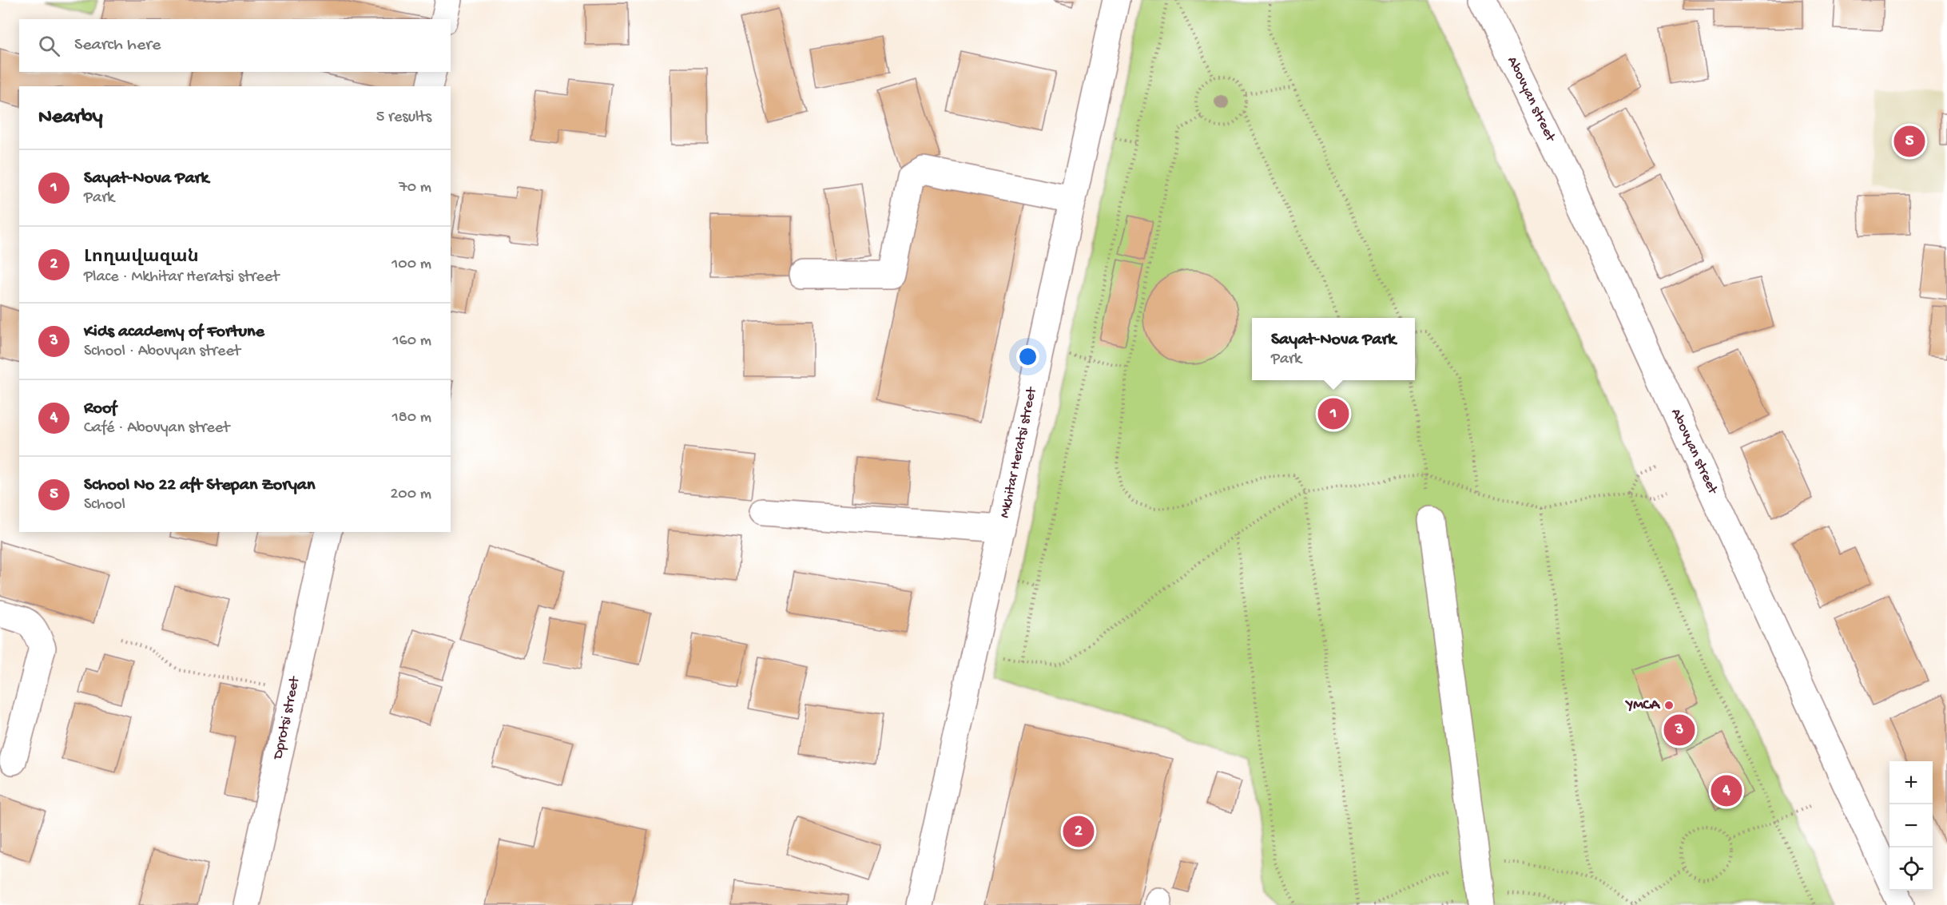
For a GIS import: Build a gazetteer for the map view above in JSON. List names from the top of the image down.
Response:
{
  "streets": {
    "street": ["Abovyan street", "Mkhitar Heratsi street", "Dprotsi street"]
  },
  "places": ["YMCA"],
  "page": {
    "search": "Search here",
    "heading": ["Nearby", "5 results"],
    "pins": [
      "5",
      "1",
      "3",
      "4",
      "2"
    ],
    "list": [
      {
        "mark": "1",
        "name": "Sayat-Nova Park",
        "note": "Park",
        "value": "70 m"
      },
      {
        "mark": "2",
        "name": "Լողավազան",
        "note": "Place · Mkhitar Heratsi street",
        "value": "100 m"
      },
      {
        "mark": "3",
        "name": "Kids academy of Fortune",
        "note": "School · Abovyan street",
        "value": "160 m"
      },
      {
        "mark": "4",
        "name": "Roof",
        "note": "Café · Abovyan street",
        "value": "180 m"
      },
      {
        "mark": "5",
        "name": "School No 22 aft Stepan Zoryan",
        "note": "School",
        "value": "200 m"
      }
    ],
    "popup": ["Sayat-Nova Park", "Park"],
    "map_buttons": ["+", "−"]
  }
}
